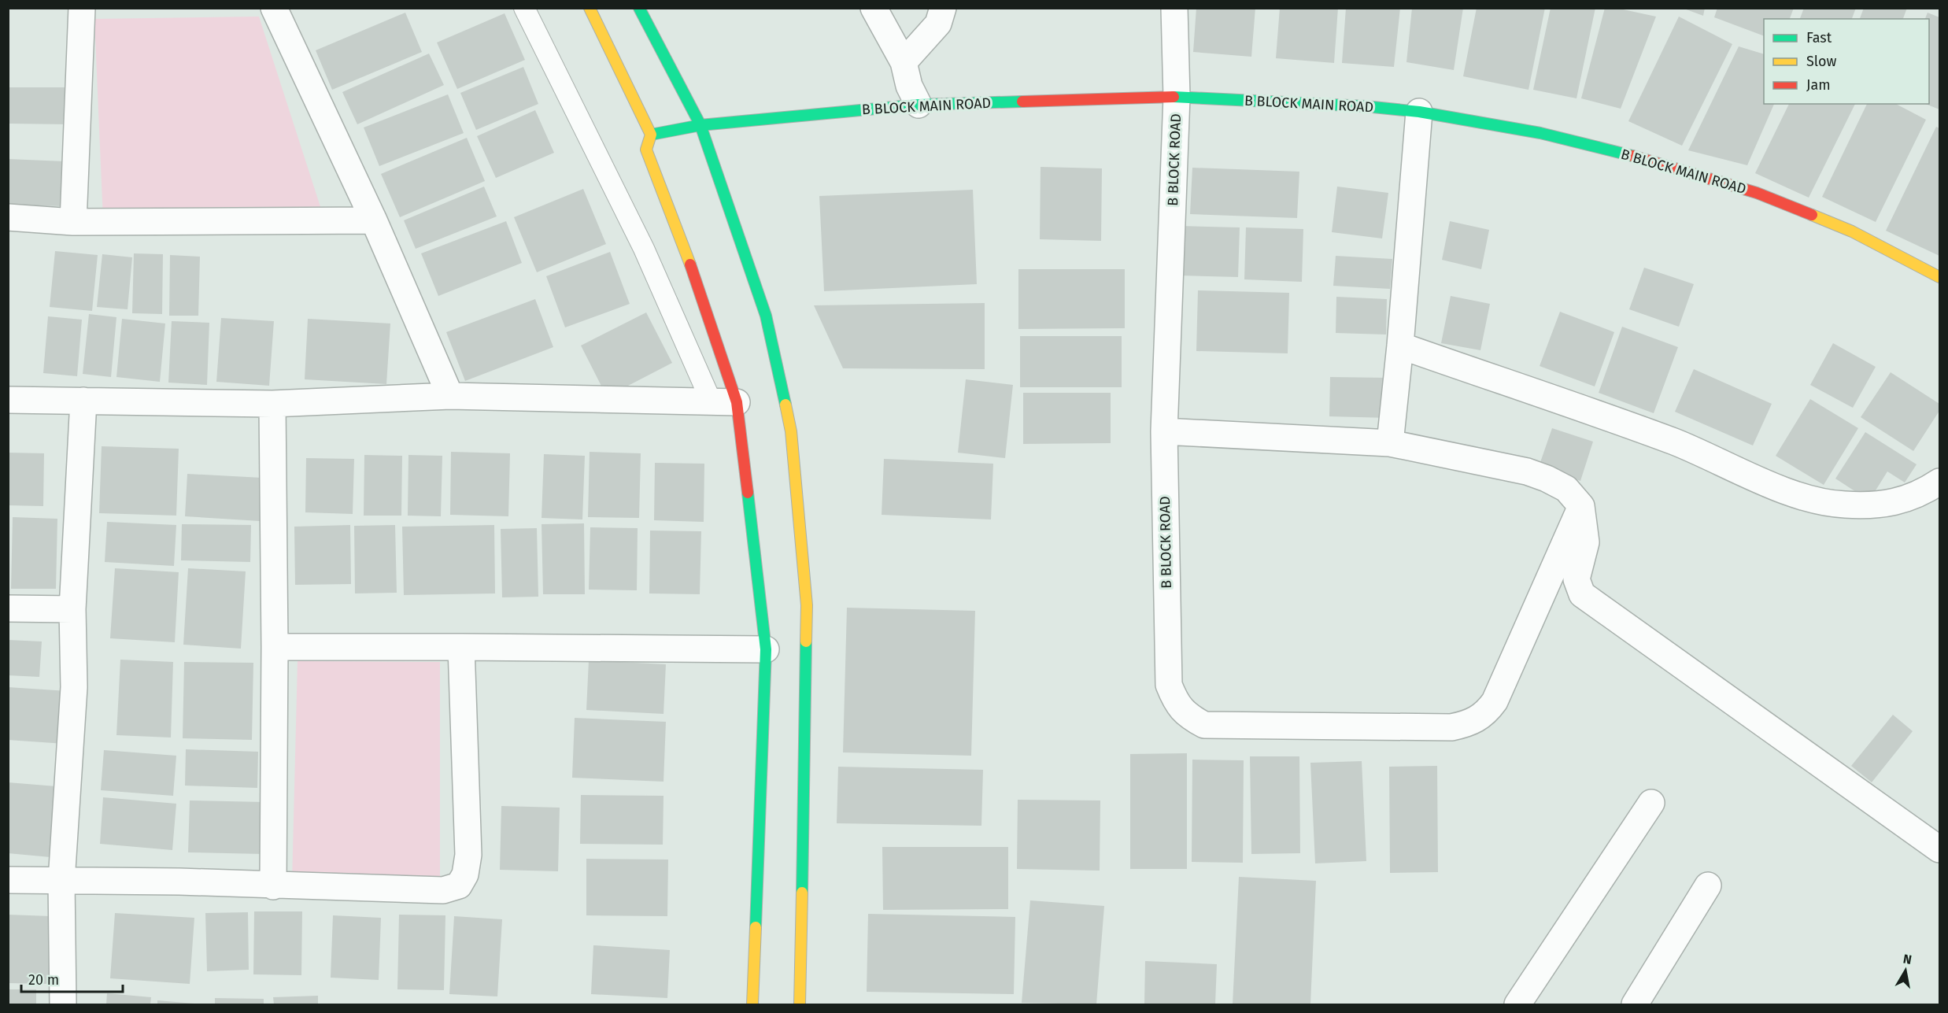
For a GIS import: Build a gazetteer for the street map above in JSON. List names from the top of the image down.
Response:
{
  "streets": {
    "street": ["B BLOCK MAIN ROAD", "B BLOCK ROAD"]
  },
  "crossings": [
    ["B BLOCK MAIN ROAD", "B BLOCK ROAD"]
  ],
  "legend": ["Fast", "Slow", "Jam"],
  "scale_bar": "20 m",
  "north": "top"
}
